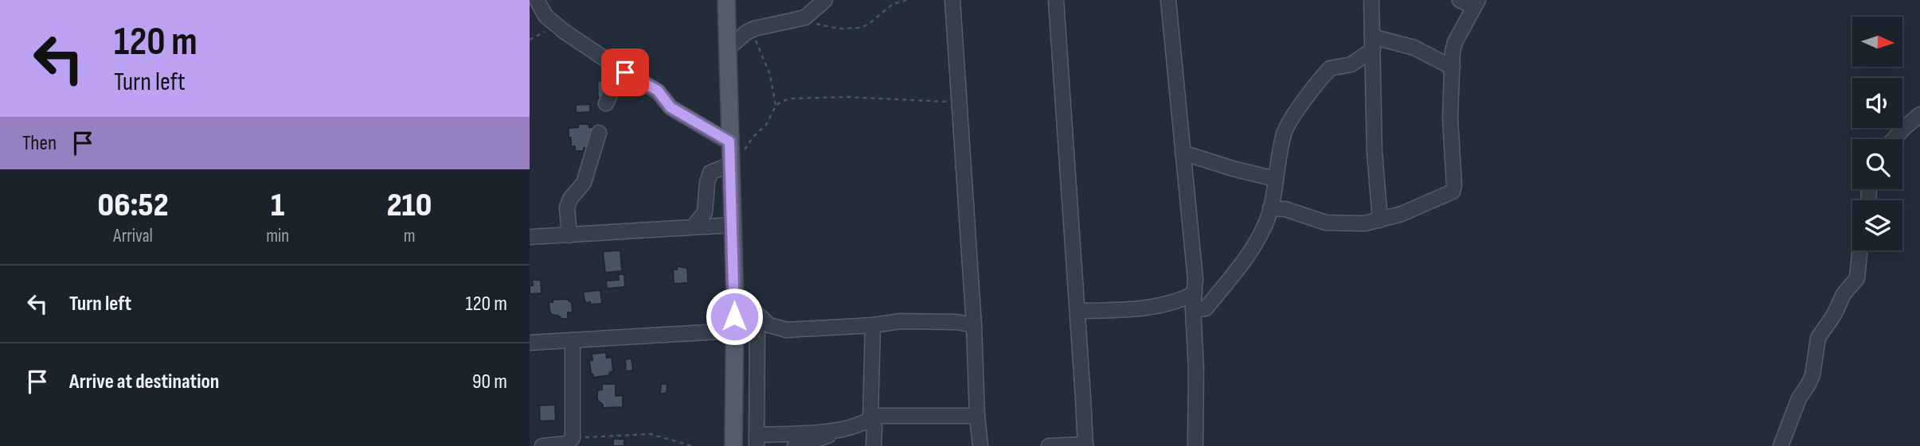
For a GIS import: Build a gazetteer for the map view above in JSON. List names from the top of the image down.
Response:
{
  "north": "right",
  "page": {
    "turn": ["120 m", "Turn left"],
    "then": "Then",
    "eta": [
      "06:52",
      "Arrival",
      "1",
      "min",
      "210",
      "m"
    ],
    "list": [
      {
        "name": "Turn left",
        "value": "120 m"
      },
      {
        "name": "Arrive at destination",
        "value": "90 m"
      }
    ]
  }
}
